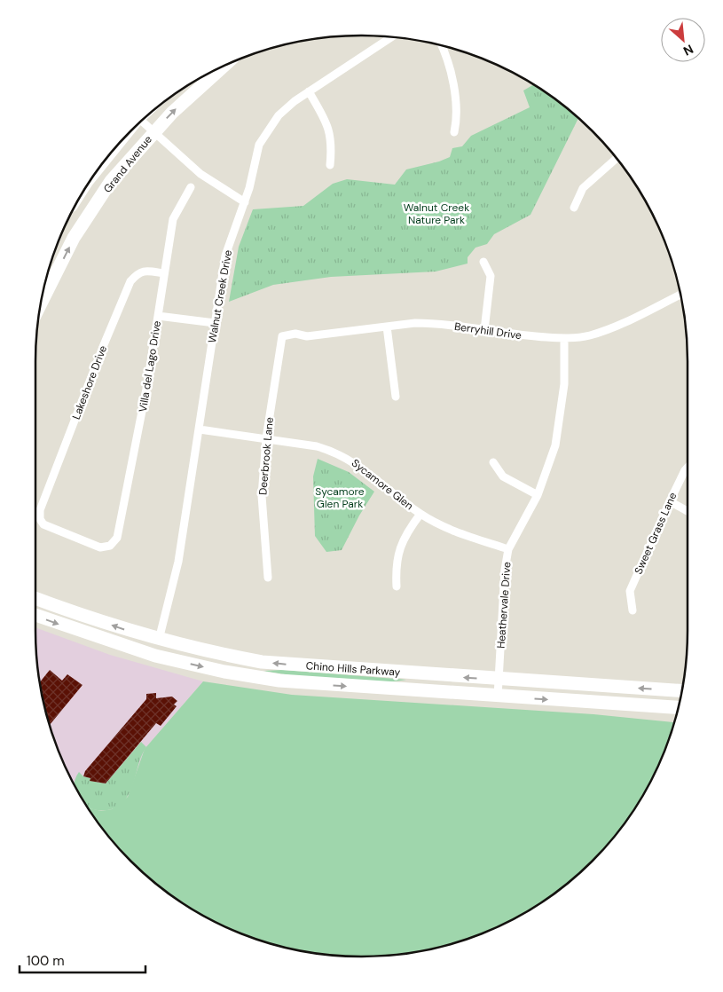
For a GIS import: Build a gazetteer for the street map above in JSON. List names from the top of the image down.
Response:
{
  "streets": {
    "main road": ["Grand Avenue", "Chino Hills Parkway"],
    "street": [
      "Walnut Creek Drive",
      "Berryhill Drive",
      "Villa del Lago Drive",
      "Lakeshore Drive",
      "Deerbrook Lane",
      "Sycamore Glen",
      "Sweet Grass Lane",
      "Heathervale Drive"
    ]
  },
  "crossings": [
    ["Walnut Creek Drive", "Sycamore Glen"],
    ["Berryhill Drive", "Deerbrook Lane"],
    ["Berryhill Drive", "Heathervale Drive"],
    ["Villa del Lago Drive", "Lakeshore Drive"],
    ["Deerbrook Lane", "Sycamore Glen"],
    ["Sycamore Glen", "Heathervale Drive"],
    ["Heathervale Drive", "Chino Hills Parkway"]
  ],
  "one_way": ["Grand Avenue"],
  "parks": ["Walnut Creek Nature Park", "Sycamore Glen Park"],
  "scale_bar": "100 m",
  "north": "bottom right"
}
